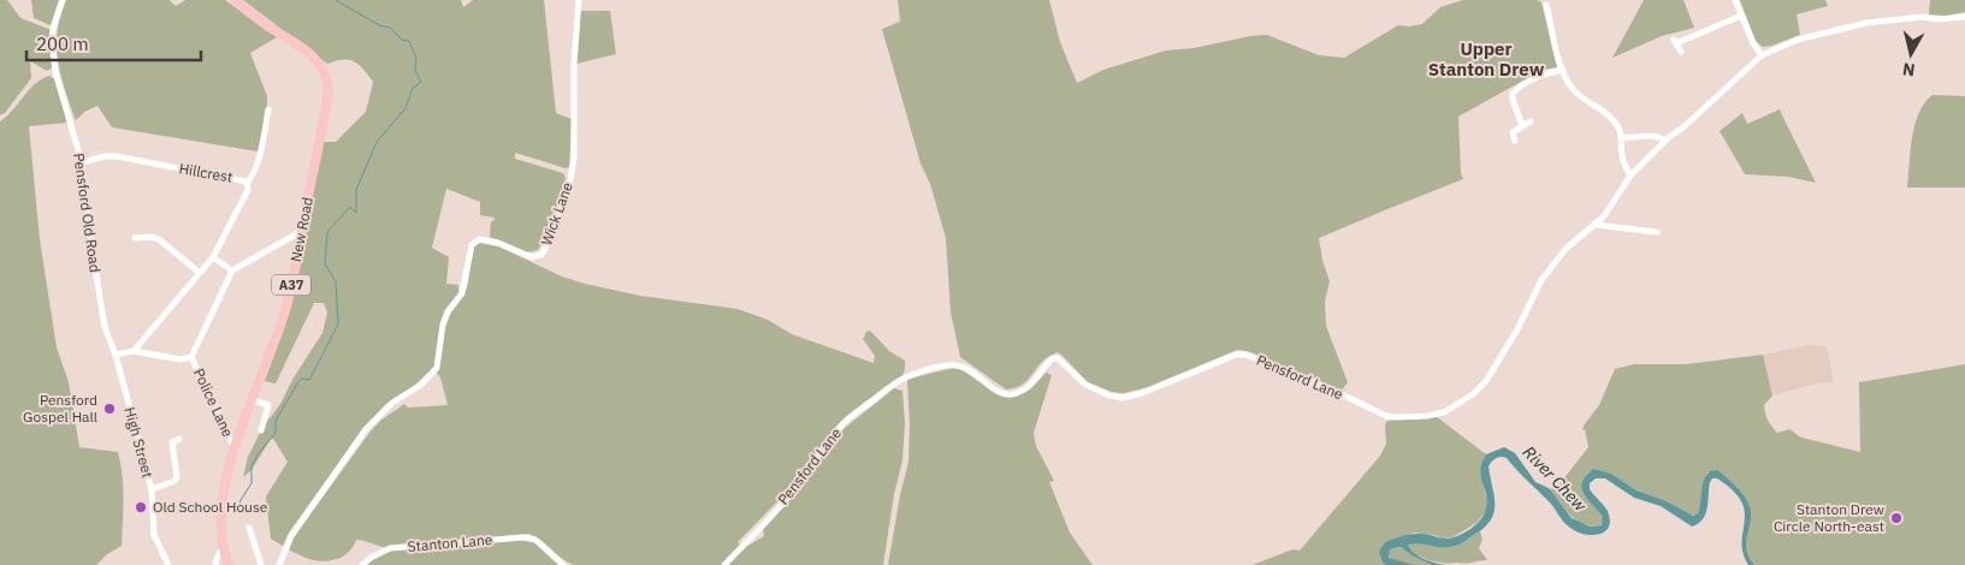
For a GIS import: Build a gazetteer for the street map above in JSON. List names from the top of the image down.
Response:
{
  "streets": {
    "highway": ["New Road", "A37"],
    "street": [
      "Hillcrest",
      "Pensford Old Road",
      "Wick Lane",
      "Pensford Lane",
      "Police Lane",
      "High Street",
      "Stanton Lane"
    ]
  },
  "crossings": [
    ["Hillcrest", "Pensford Old Road"],
    ["Pensford Old Road", "High Street"],
    ["New Road", "Police Lane"]
  ],
  "districts": ["Upper Stanton Drew"],
  "water": ["River Chew"],
  "places": ["Pensford Gospel Hall", "Old School House", "Stanton Drew Circle North-east"],
  "scale_bar": "200 m",
  "north": "bottom"
}
